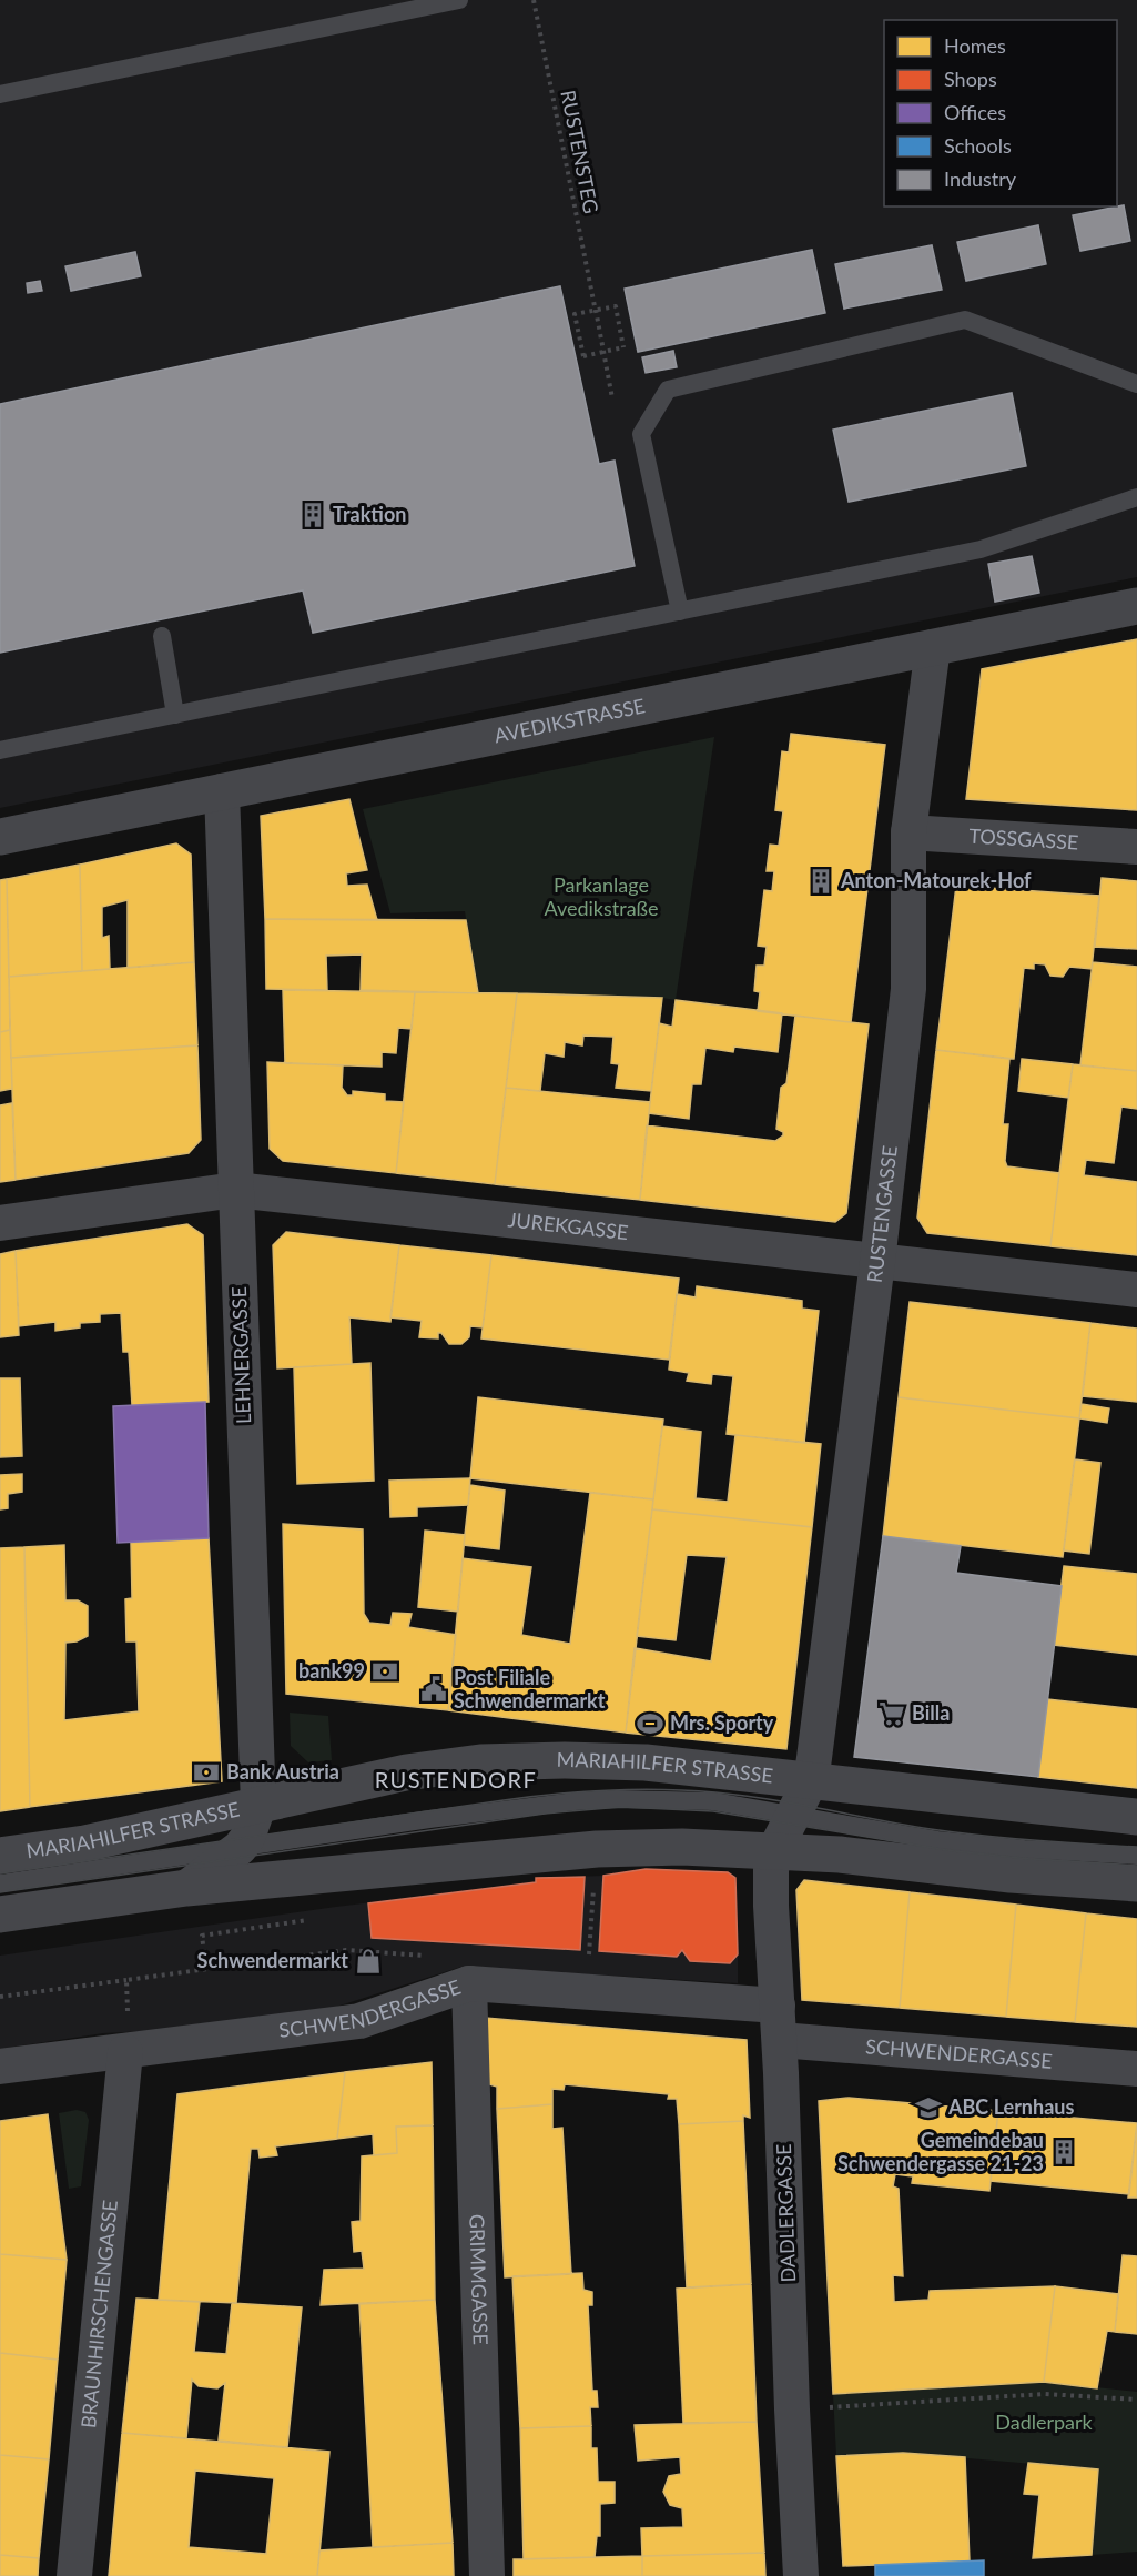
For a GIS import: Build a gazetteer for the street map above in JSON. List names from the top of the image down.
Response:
{
  "streets": {
    "street": [
      "AVEDIKSTRASSE",
      "TOSSGASSE",
      "RUSTENGASSE",
      "JUREKGASSE",
      "LEHNERGASSE",
      "MARIAHILFER STRASSE",
      "SCHWENDERGASSE",
      "DADLERGASSE",
      "GRIMMGASSE",
      "BRAUNHIRSCHENGASSE"
    ],
    "path": ["RUSTENSTEG"]
  },
  "crossings": [
    ["AVEDIKSTRASSE", "RUSTENGASSE"],
    ["AVEDIKSTRASSE", "LEHNERGASSE"],
    ["TOSSGASSE", "RUSTENGASSE"],
    ["RUSTENGASSE", "JUREKGASSE"],
    ["RUSTENGASSE", "MARIAHILFER STRASSE"],
    ["RUSTENGASSE", "DADLERGASSE"],
    ["JUREKGASSE", "LEHNERGASSE"],
    ["LEHNERGASSE", "MARIAHILFER STRASSE"],
    ["SCHWENDERGASSE", "DADLERGASSE"],
    ["SCHWENDERGASSE", "GRIMMGASSE"],
    ["SCHWENDERGASSE", "BRAUNHIRSCHENGASSE"]
  ],
  "districts": ["RUSTENDORF"],
  "parks": ["Parkanlage Avedikstraße", "Dadlerpark"],
  "places": {
    "building": ["Traktion", "Anton-Matourek-Hof", "Gemeindebau Schwendergasse 21-23"],
    "bank": ["bank99", "Bank Austria"],
    "public building": ["Post Filiale Schwendermarkt"],
    "supermarket": ["Billa"],
    "sports": ["Mrs. Sporty"],
    "shop": ["Schwendermarkt"],
    "school or university": ["ABC Lernhaus"]
  },
  "legend": [
    "Homes",
    "Shops",
    "Offices",
    "Schools",
    "Industry"
  ]
}
